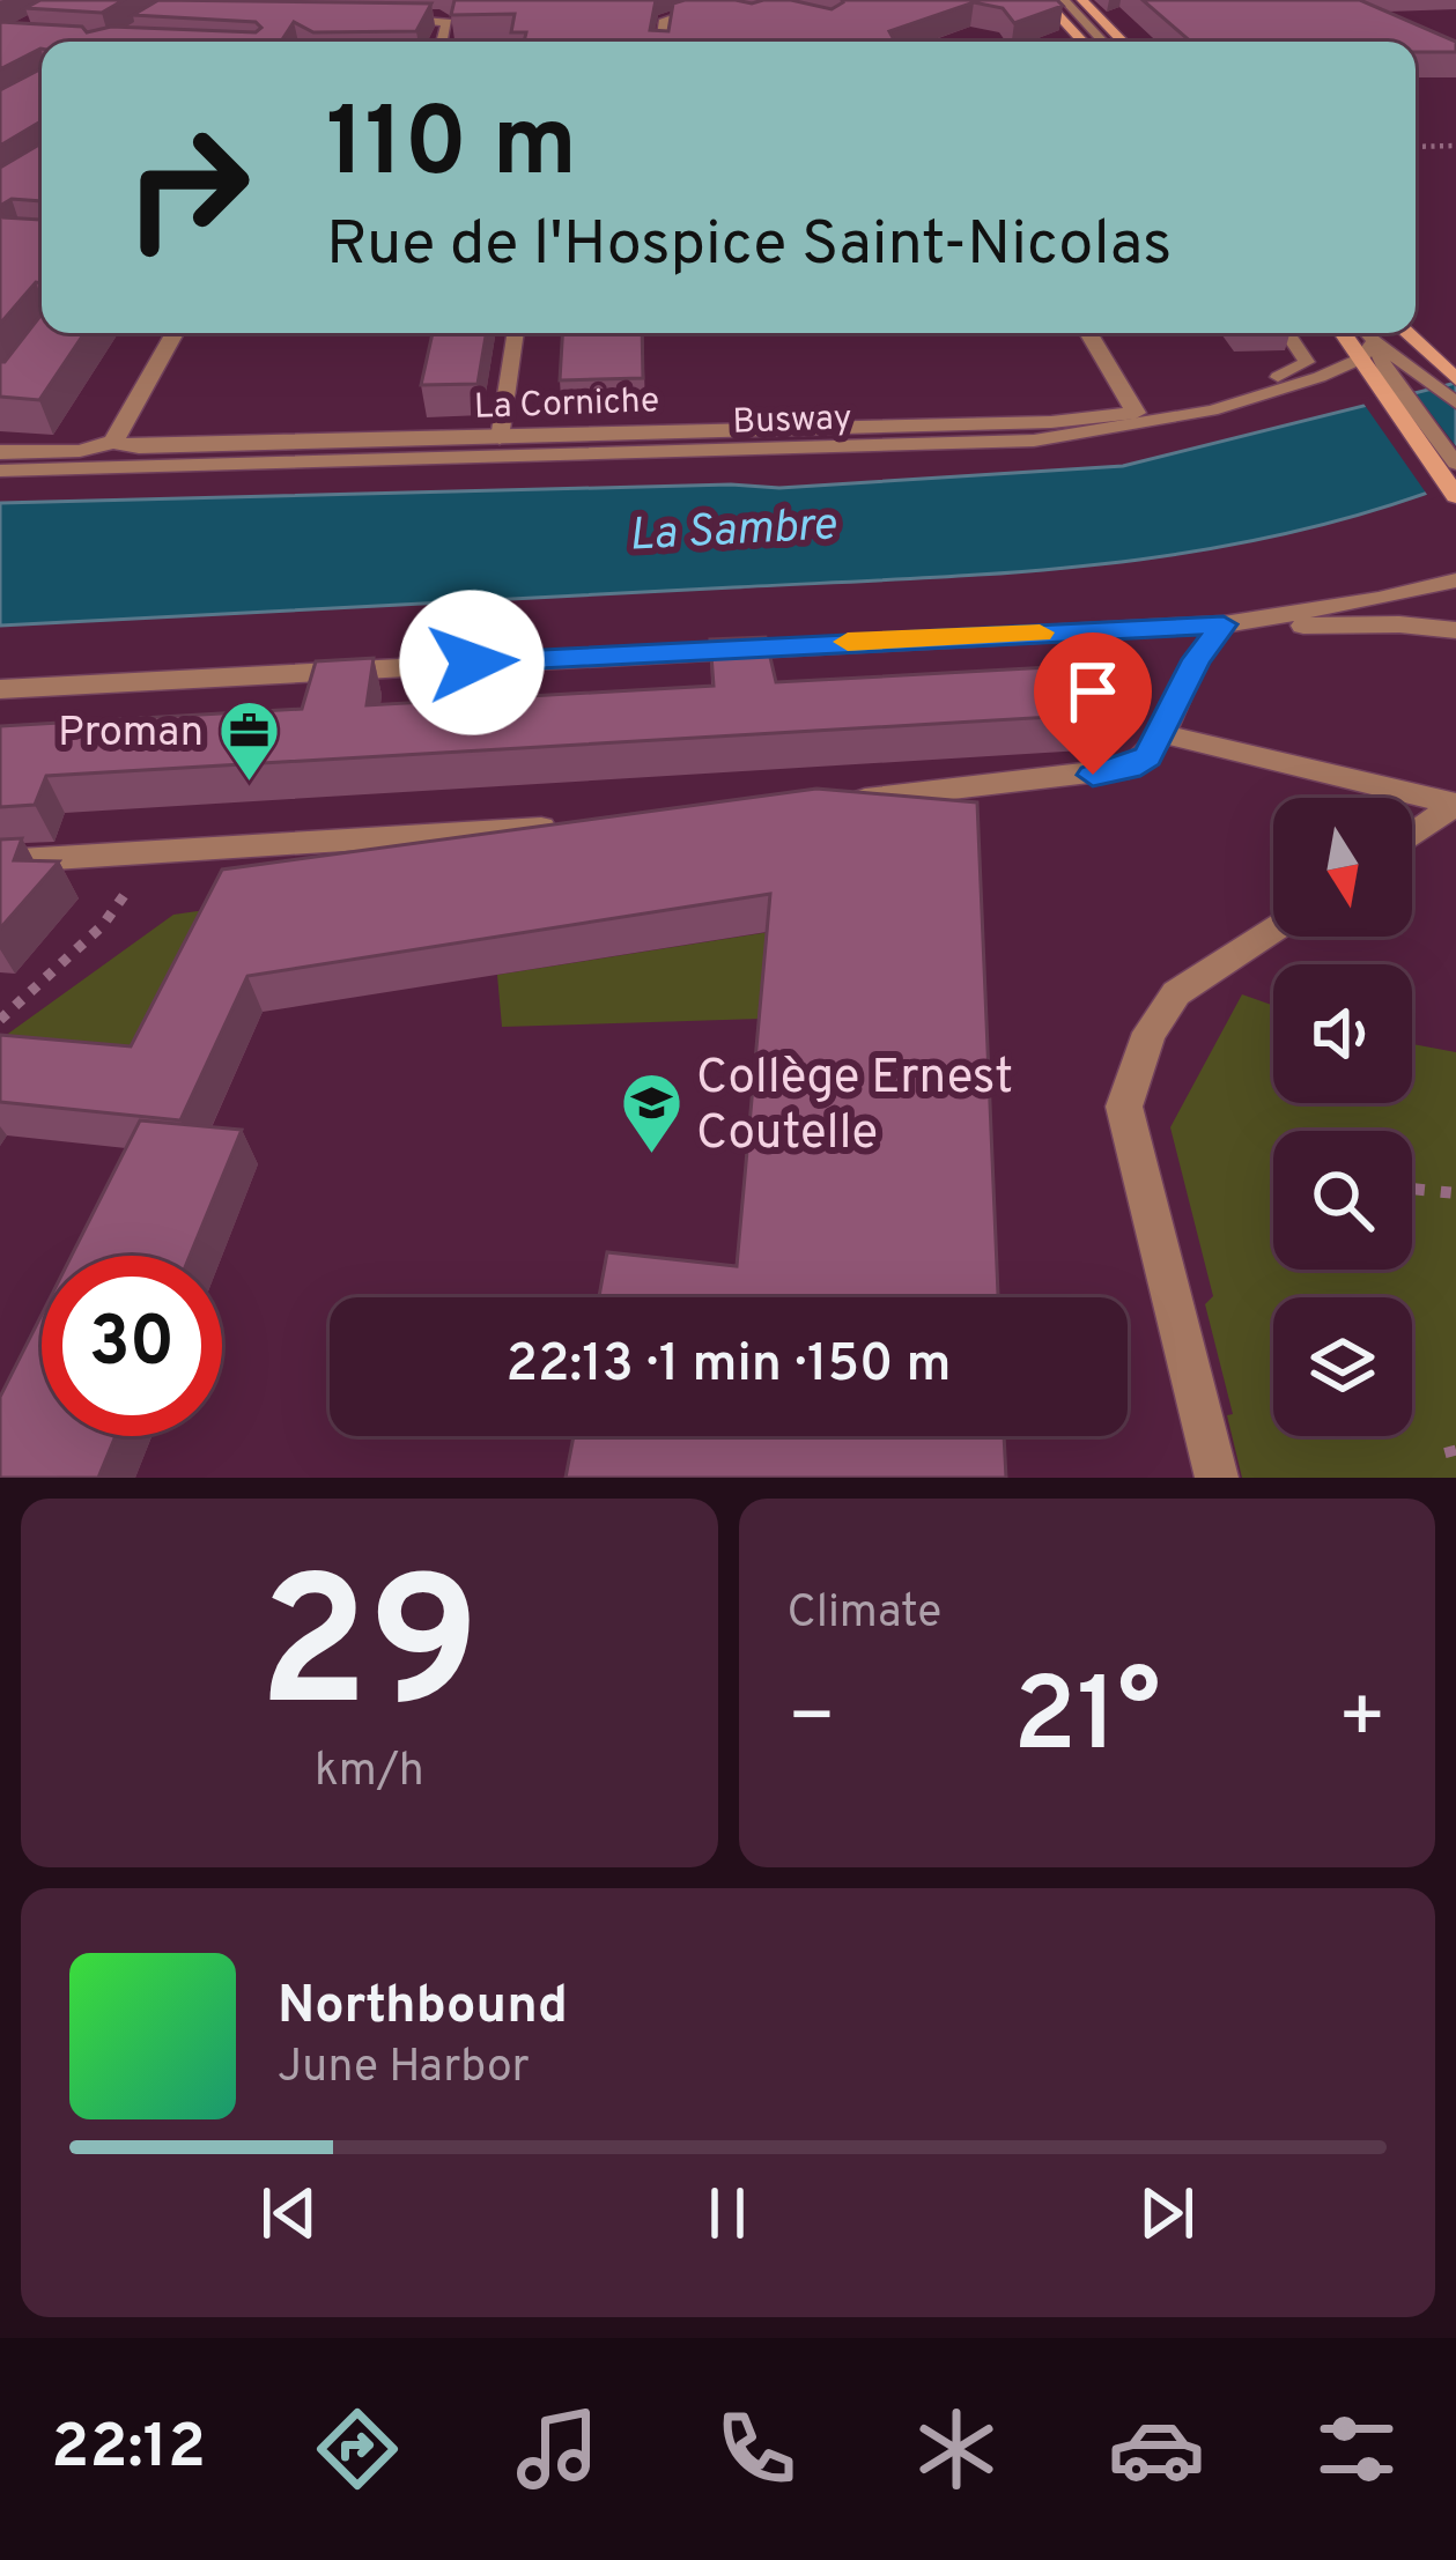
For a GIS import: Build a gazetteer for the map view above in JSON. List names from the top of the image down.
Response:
{
  "streets": {
    "street": ["La Corniche"],
    "lane": ["Busway"]
  },
  "water": ["La Sambre"],
  "places": {
    "office": ["Proman"],
    "school or university": ["Collège Ernest Coutelle"]
  },
  "north": "bottom",
  "page": {
    "turn": ["110 m", "Rue de l'Hospice Saint-Nicolas"],
    "limit": "30",
    "trip": "22:13 · 1 min · 150 m",
    "tile": [
      ["29", "km/h"],
      "Climate"
    ],
    "heat": ["−", "21°", "+"],
    "song": ["Northbound", "June Harbor"],
    "tabs": "22:12"
  }
}
